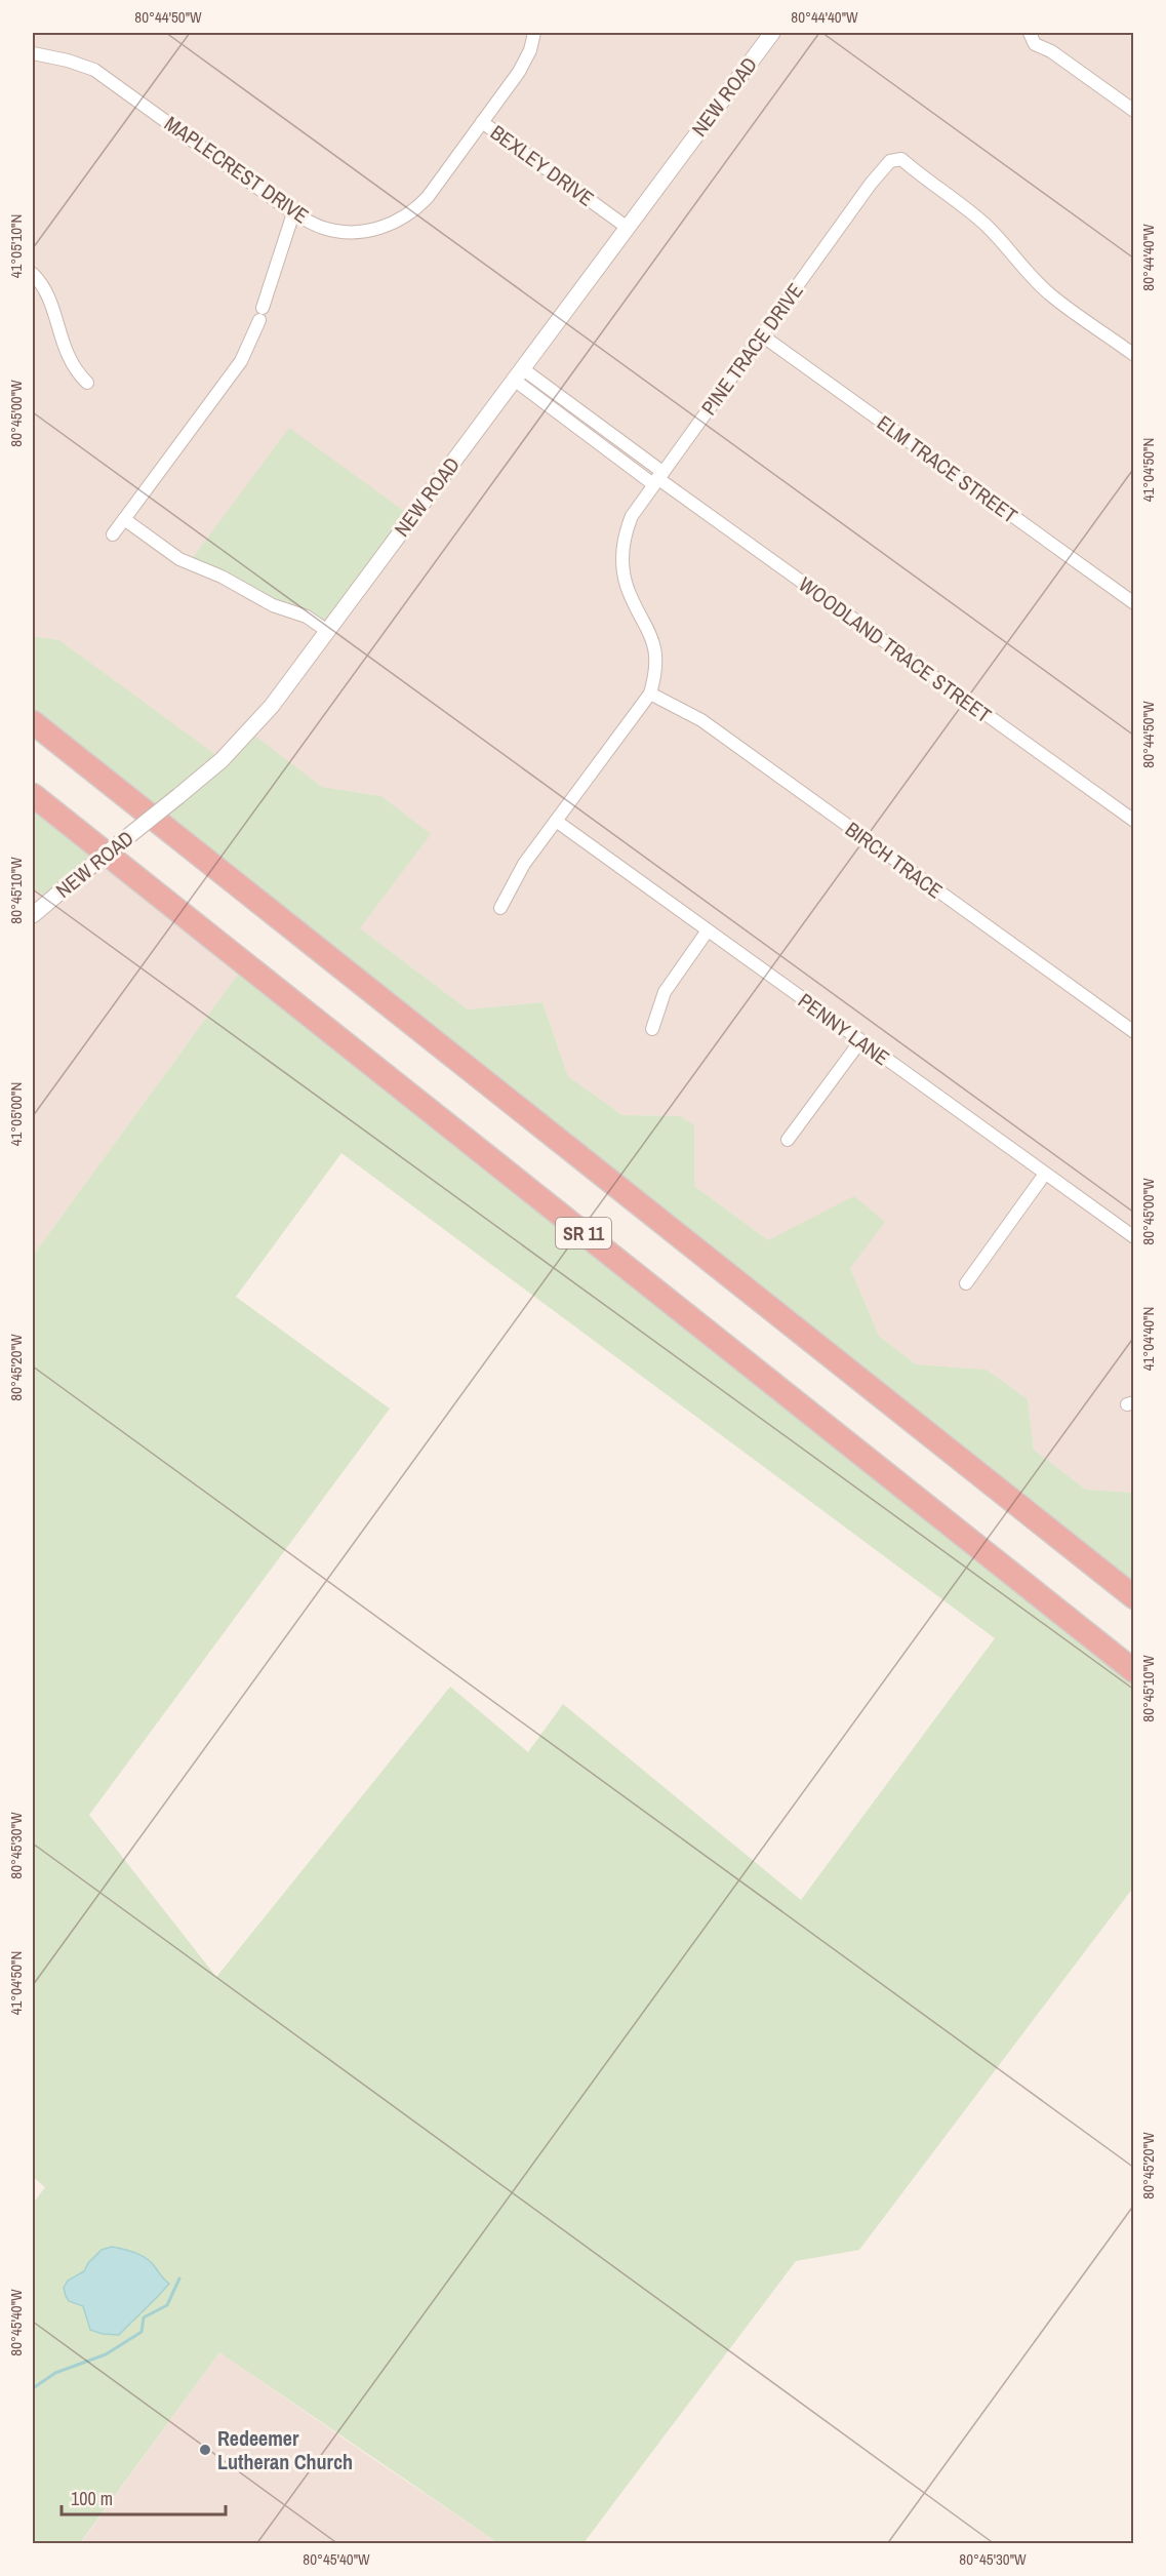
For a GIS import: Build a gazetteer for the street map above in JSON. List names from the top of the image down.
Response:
{
  "streets": {
    "highway": ["SR 11"],
    "street": [
      "NEW ROAD",
      "BEXLEY DRIVE",
      "MAPLECREST DRIVE",
      "PINE TRACE DRIVE",
      "ELM TRACE STREET",
      "WOODLAND TRACE STREET",
      "BIRCH TRACE",
      "PENNY LANE"
    ]
  },
  "crossings": [
    ["NEW ROAD", "BEXLEY DRIVE"],
    ["NEW ROAD", "WOODLAND TRACE STREET"],
    ["BEXLEY DRIVE", "MAPLECREST DRIVE"],
    ["PINE TRACE DRIVE", "ELM TRACE STREET"],
    ["PINE TRACE DRIVE", "WOODLAND TRACE STREET"],
    ["PINE TRACE DRIVE", "BIRCH TRACE"],
    ["PINE TRACE DRIVE", "PENNY LANE"]
  ],
  "places": ["Redeemer Lutheran Church"],
  "scale_bar": "100 m",
  "coordinates": [
    "80°44'50\"W",
    "80°44'40\"W",
    "41°05'10\"N",
    "80°45'00\"W",
    "41°04'50\"N",
    "80°45'10\"W",
    "41°05'00\"N",
    "41°04'40\"N",
    "80°45'20\"W",
    "80°45'30\"W",
    "80°45'40\"W"
  ]
}
